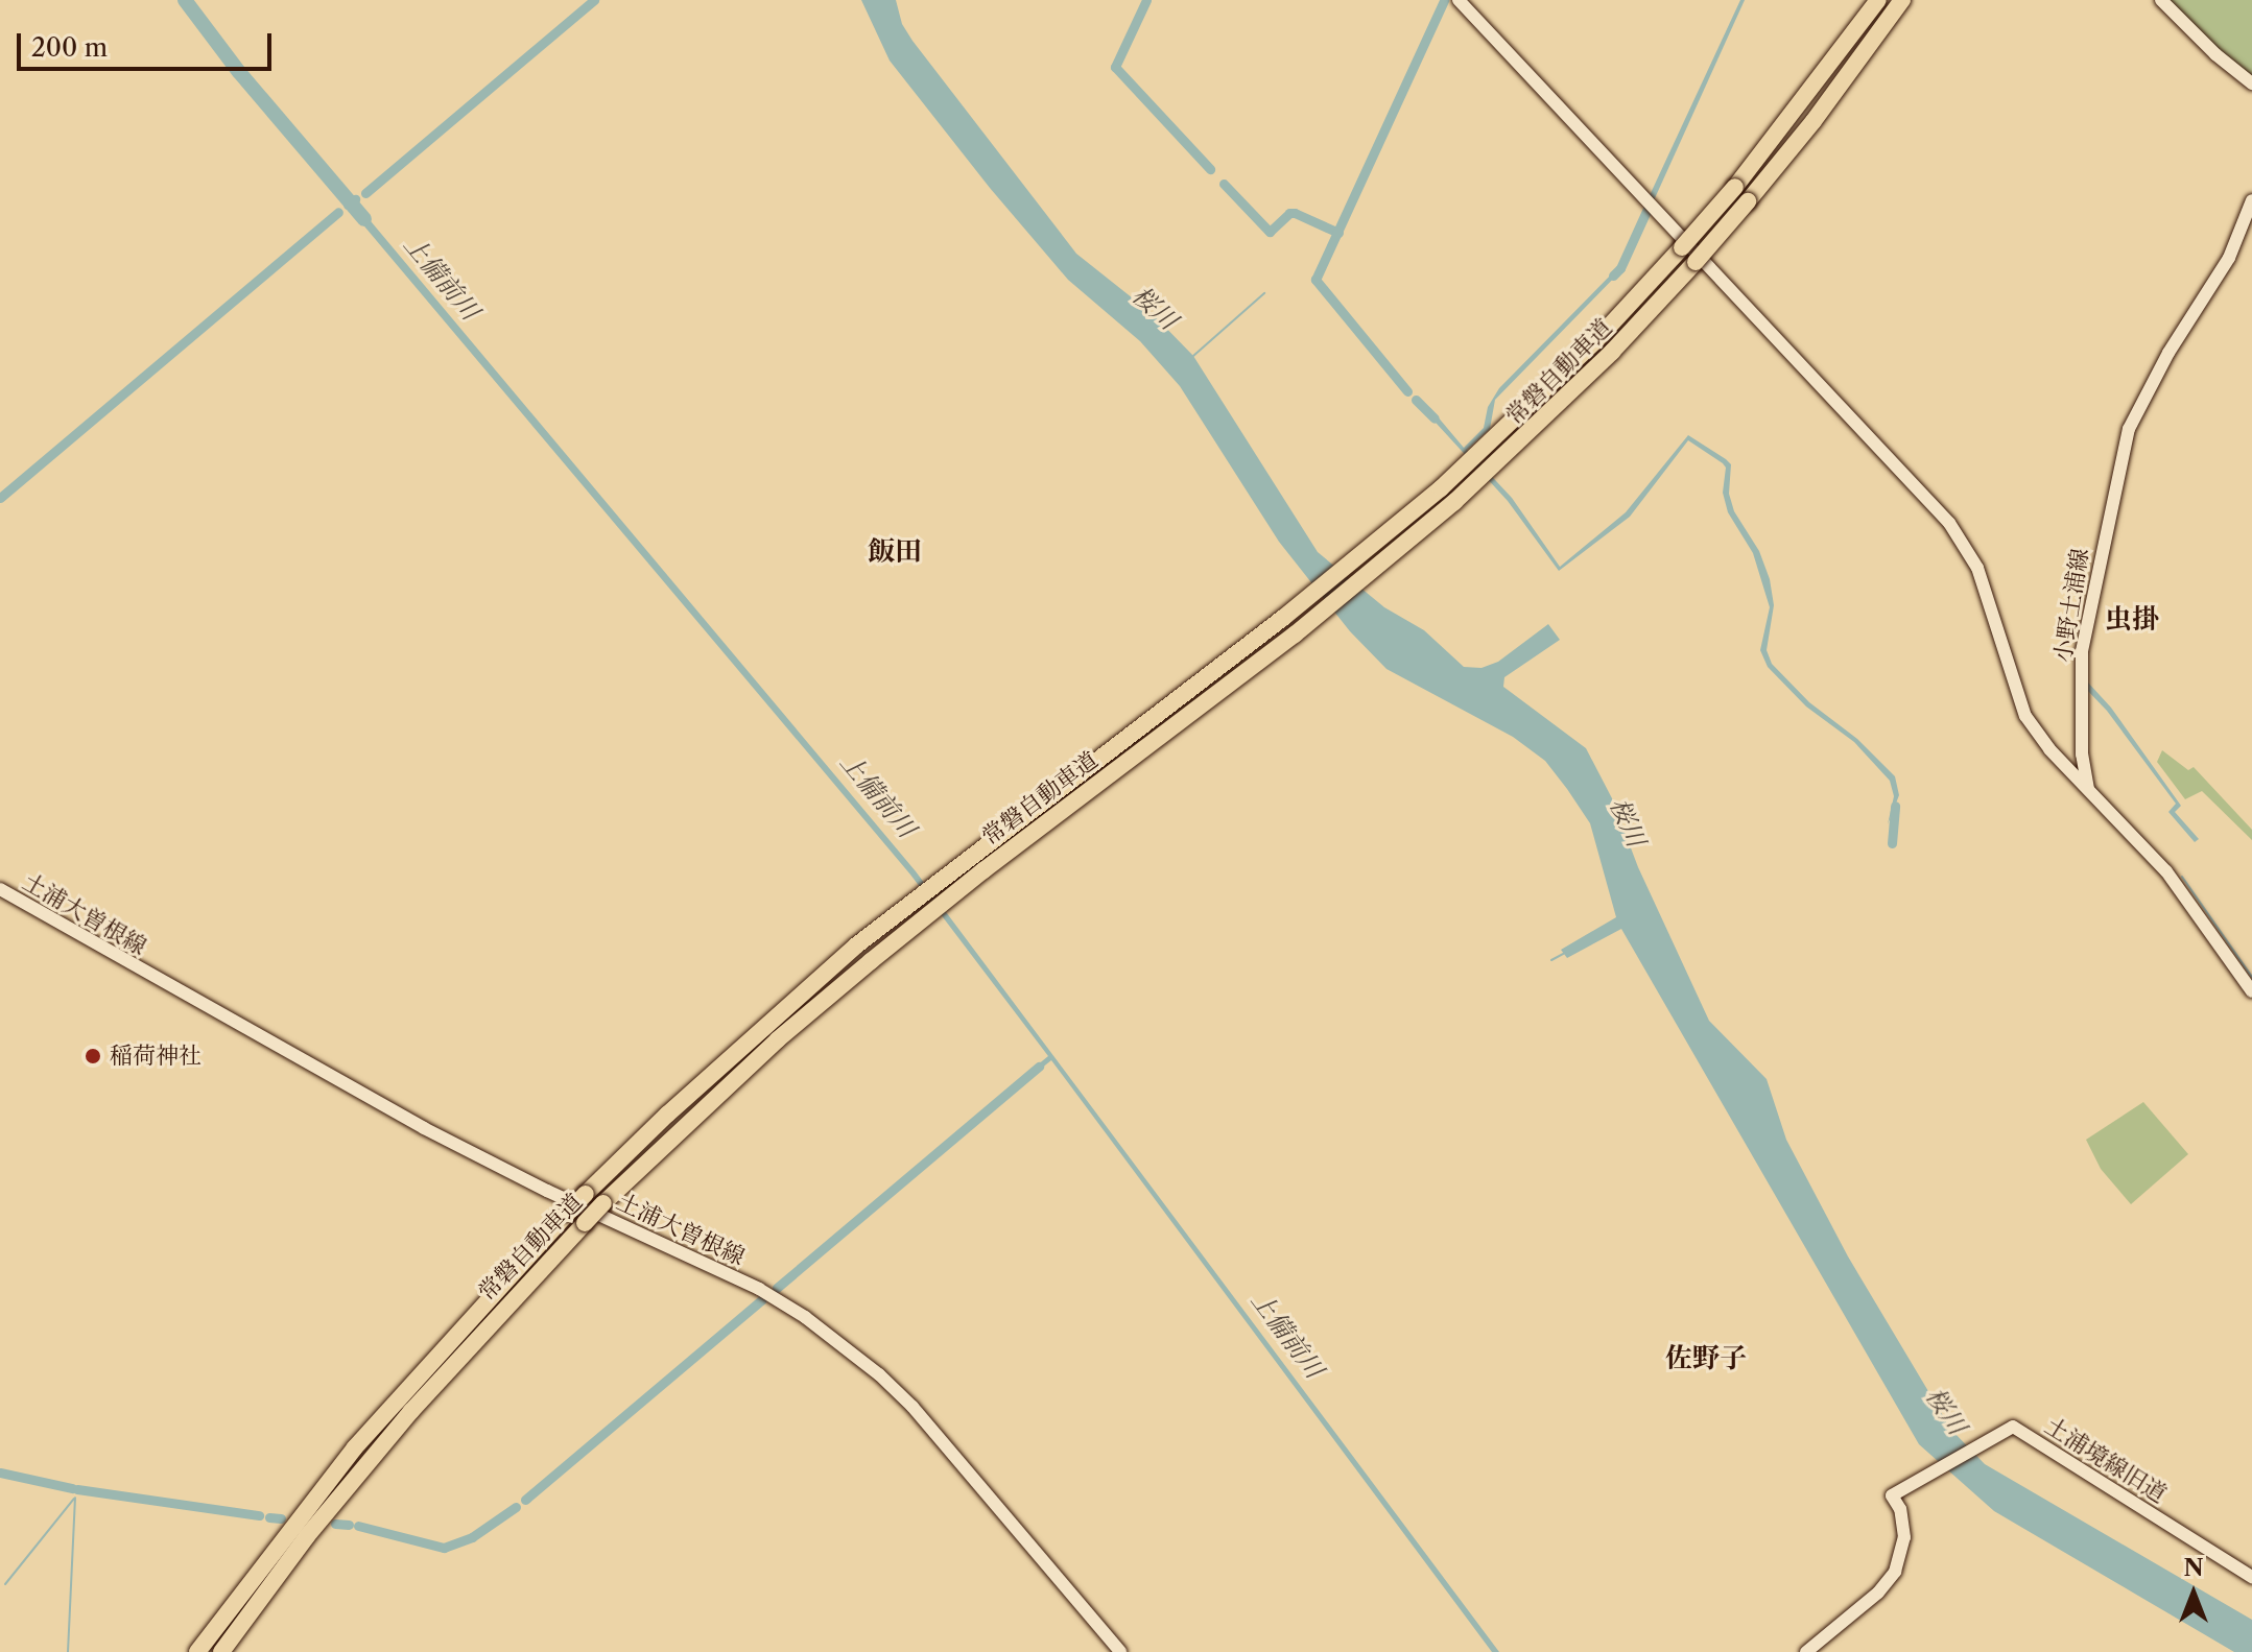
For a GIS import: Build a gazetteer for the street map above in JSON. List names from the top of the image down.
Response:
{
  "streets": {
    "highway": ["常磐自動車道"],
    "main road": ["小野土浦線", "土浦大曽根線", "土浦境線旧道"]
  },
  "districts": ["飯田", "虫掛", "佐野子"],
  "water": ["上備前川", "桜川"],
  "places": ["稲荷神社"],
  "scale_bar": "200 m",
  "north": "top"
}
